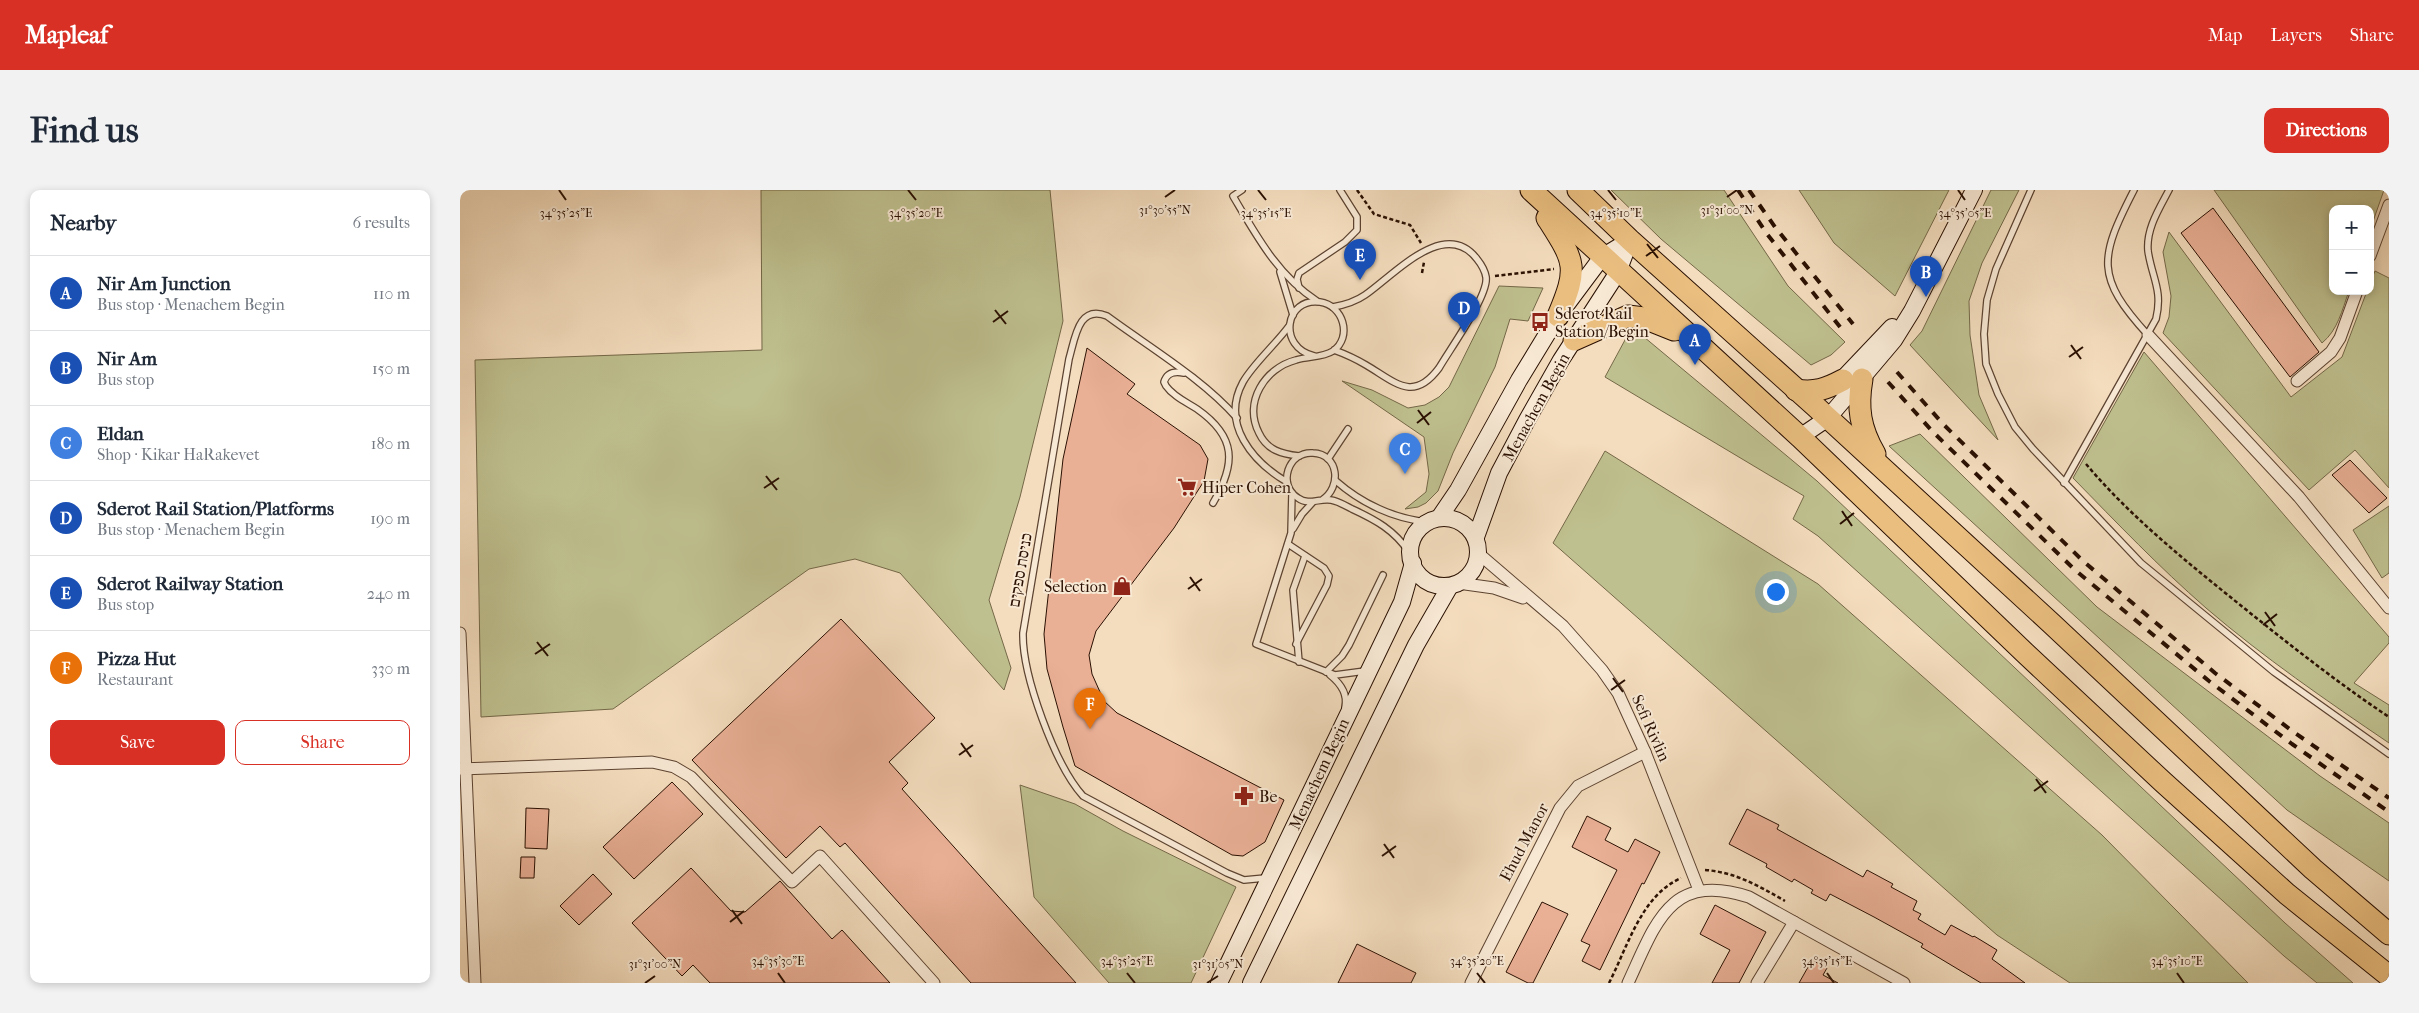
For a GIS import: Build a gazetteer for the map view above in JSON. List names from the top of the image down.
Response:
{
  "streets": {
    "main road": ["Menachem Begin"],
    "street": ["Sefi Rivlin", "Ehud Manor"],
    "lane": ["כניסת ספקים"]
  },
  "crossings": [
    ["Menachem Begin", "כניסת ספקים"],
    ["Menachem Begin", "Sefi Rivlin"],
    ["Sefi Rivlin", "Ehud Manor"]
  ],
  "places": {
    "bus stop": ["Sderot Rail Station/Begin"],
    "supermarket": ["Hiper Cohen"],
    "shop": ["Selection"],
    "pharmacy": ["Be"]
  },
  "page": {
    "header": "Mapleaf",
    "nav": ["Map", "Layers", "Share"],
    "buttons": [
      "Directions",
      ["Save", "Share"]
    ],
    "title": "Find us",
    "heading": ["Nearby", "6 results"],
    "map_buttons": ["+", "−"],
    "pins": [
      "E",
      "B",
      "D",
      "A",
      "C",
      "F"
    ],
    "list": [
      {
        "mark": "A",
        "name": "Nir Am Junction",
        "note": "Bus stop · Menachem Begin",
        "value": "110 m"
      },
      {
        "mark": "B",
        "name": "Nir Am",
        "note": "Bus stop",
        "value": "150 m"
      },
      {
        "mark": "C",
        "name": "Eldan",
        "note": "Shop · Kikar HaRakevet",
        "value": "180 m"
      },
      {
        "mark": "D",
        "name": "Sderot Rail Station/Platforms",
        "note": "Bus stop · Menachem Begin",
        "value": "190 m"
      },
      {
        "mark": "E",
        "name": "Sderot Railway Station",
        "note": "Bus stop",
        "value": "240 m"
      },
      {
        "mark": "F",
        "name": "Pizza Hut",
        "note": "Restaurant",
        "value": "330 m"
      }
    ]
  },
  "coordinates": [
    "31°30'55\"N",
    "31°31'00\"N",
    "34°35'25\"E",
    "34°35'20\"E",
    "34°35'15\"E",
    "34°35'10\"E",
    "34°35'05\"E",
    "34°35'30\"E",
    "31°31'05\"N"
  ]
}
